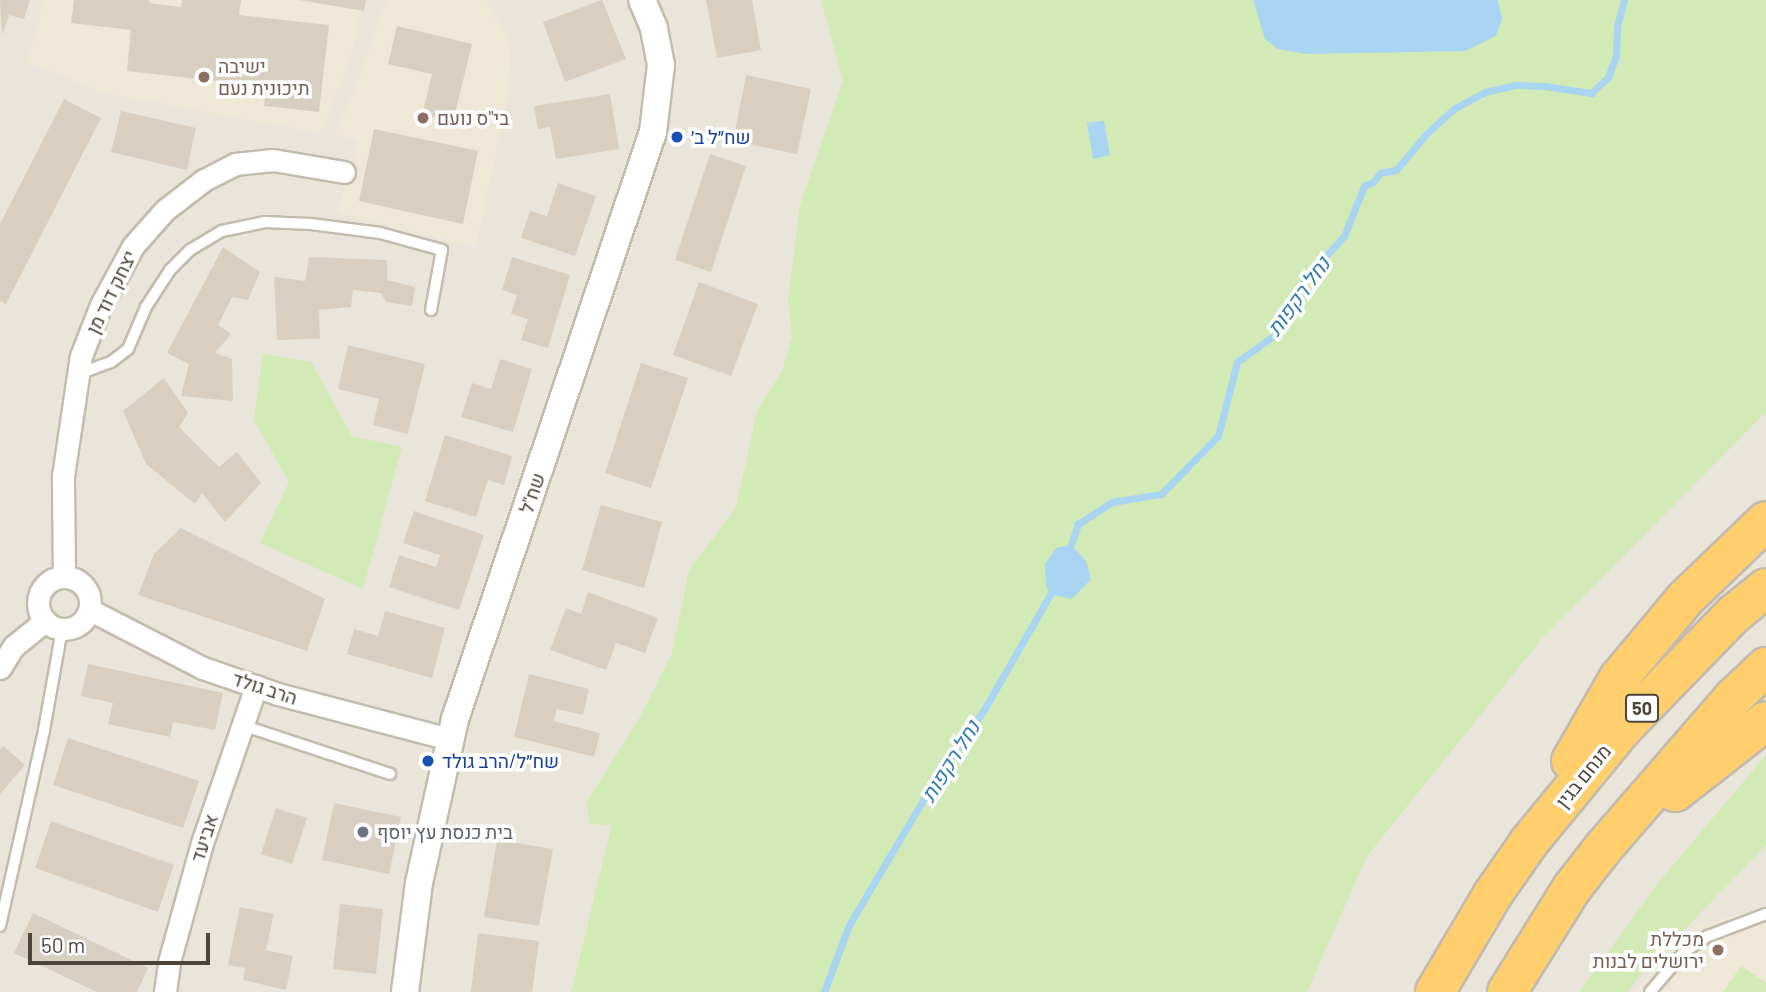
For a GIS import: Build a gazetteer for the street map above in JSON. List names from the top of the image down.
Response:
{
  "streets": {
    "highway": ["50", "מנחם בגין"],
    "street": [
      "יצחק דוד מן",
      "שח\"ל",
      "הרב גולד",
      "אביעד"
    ]
  },
  "crossings": [
    ["יצחק דוד מן", "הרב גולד"],
    ["שח\"ל", "הרב גולד"],
    ["הרב גולד", "אביעד"]
  ],
  "water": ["נחל רקפות"],
  "places": [
    "ישיבה תיכונית נעם",
    "בי\"ס נועם",
    "שח״ל ב׳",
    "שח״ל/הרב גולד",
    "בית כנסת עץ יוסף",
    "מכללת ירושלים לבנות"
  ],
  "scale_bar": "50 m"
}
